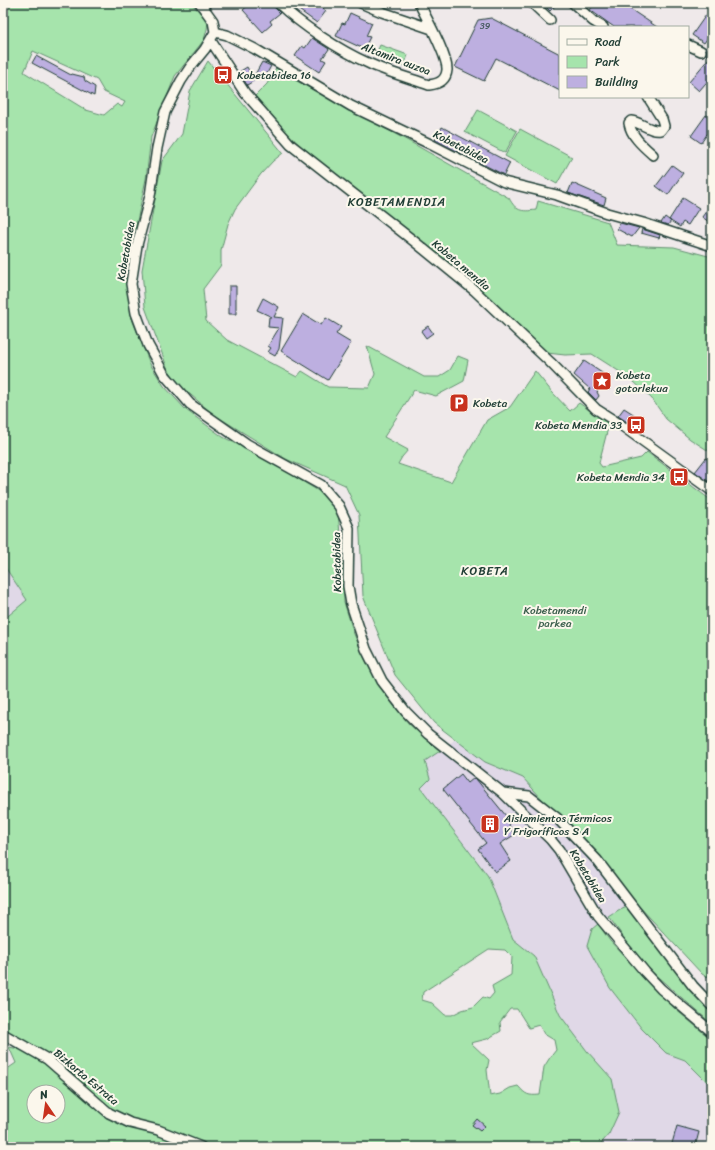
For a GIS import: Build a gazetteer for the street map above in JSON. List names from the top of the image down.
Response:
{
  "streets": {
    "street": [
      "Altamira auzoa",
      "Kobetabidea",
      "Kobeta mendia",
      "Bizkorta Estrata"
    ]
  },
  "crossings": [
    ["Kobetabidea", "Kobeta mendia"]
  ],
  "districts": ["KOBETAMENDIA", "KOBETA"],
  "parks": ["Kobetamendi parkea"],
  "places": {
    "bus stop": ["Kobetabidea 16", "Kobeta Mendia 33", "Kobeta Mendia 34"],
    "place": ["Kobeta gotorlekua"],
    "parking": ["Kobeta"],
    "building": ["Aislamientos Térmicos Y Frigoríficos S A"]
  },
  "house_numbers": ["39"],
  "legend": ["Road", "Park", "Building"],
  "north": "top"
}
